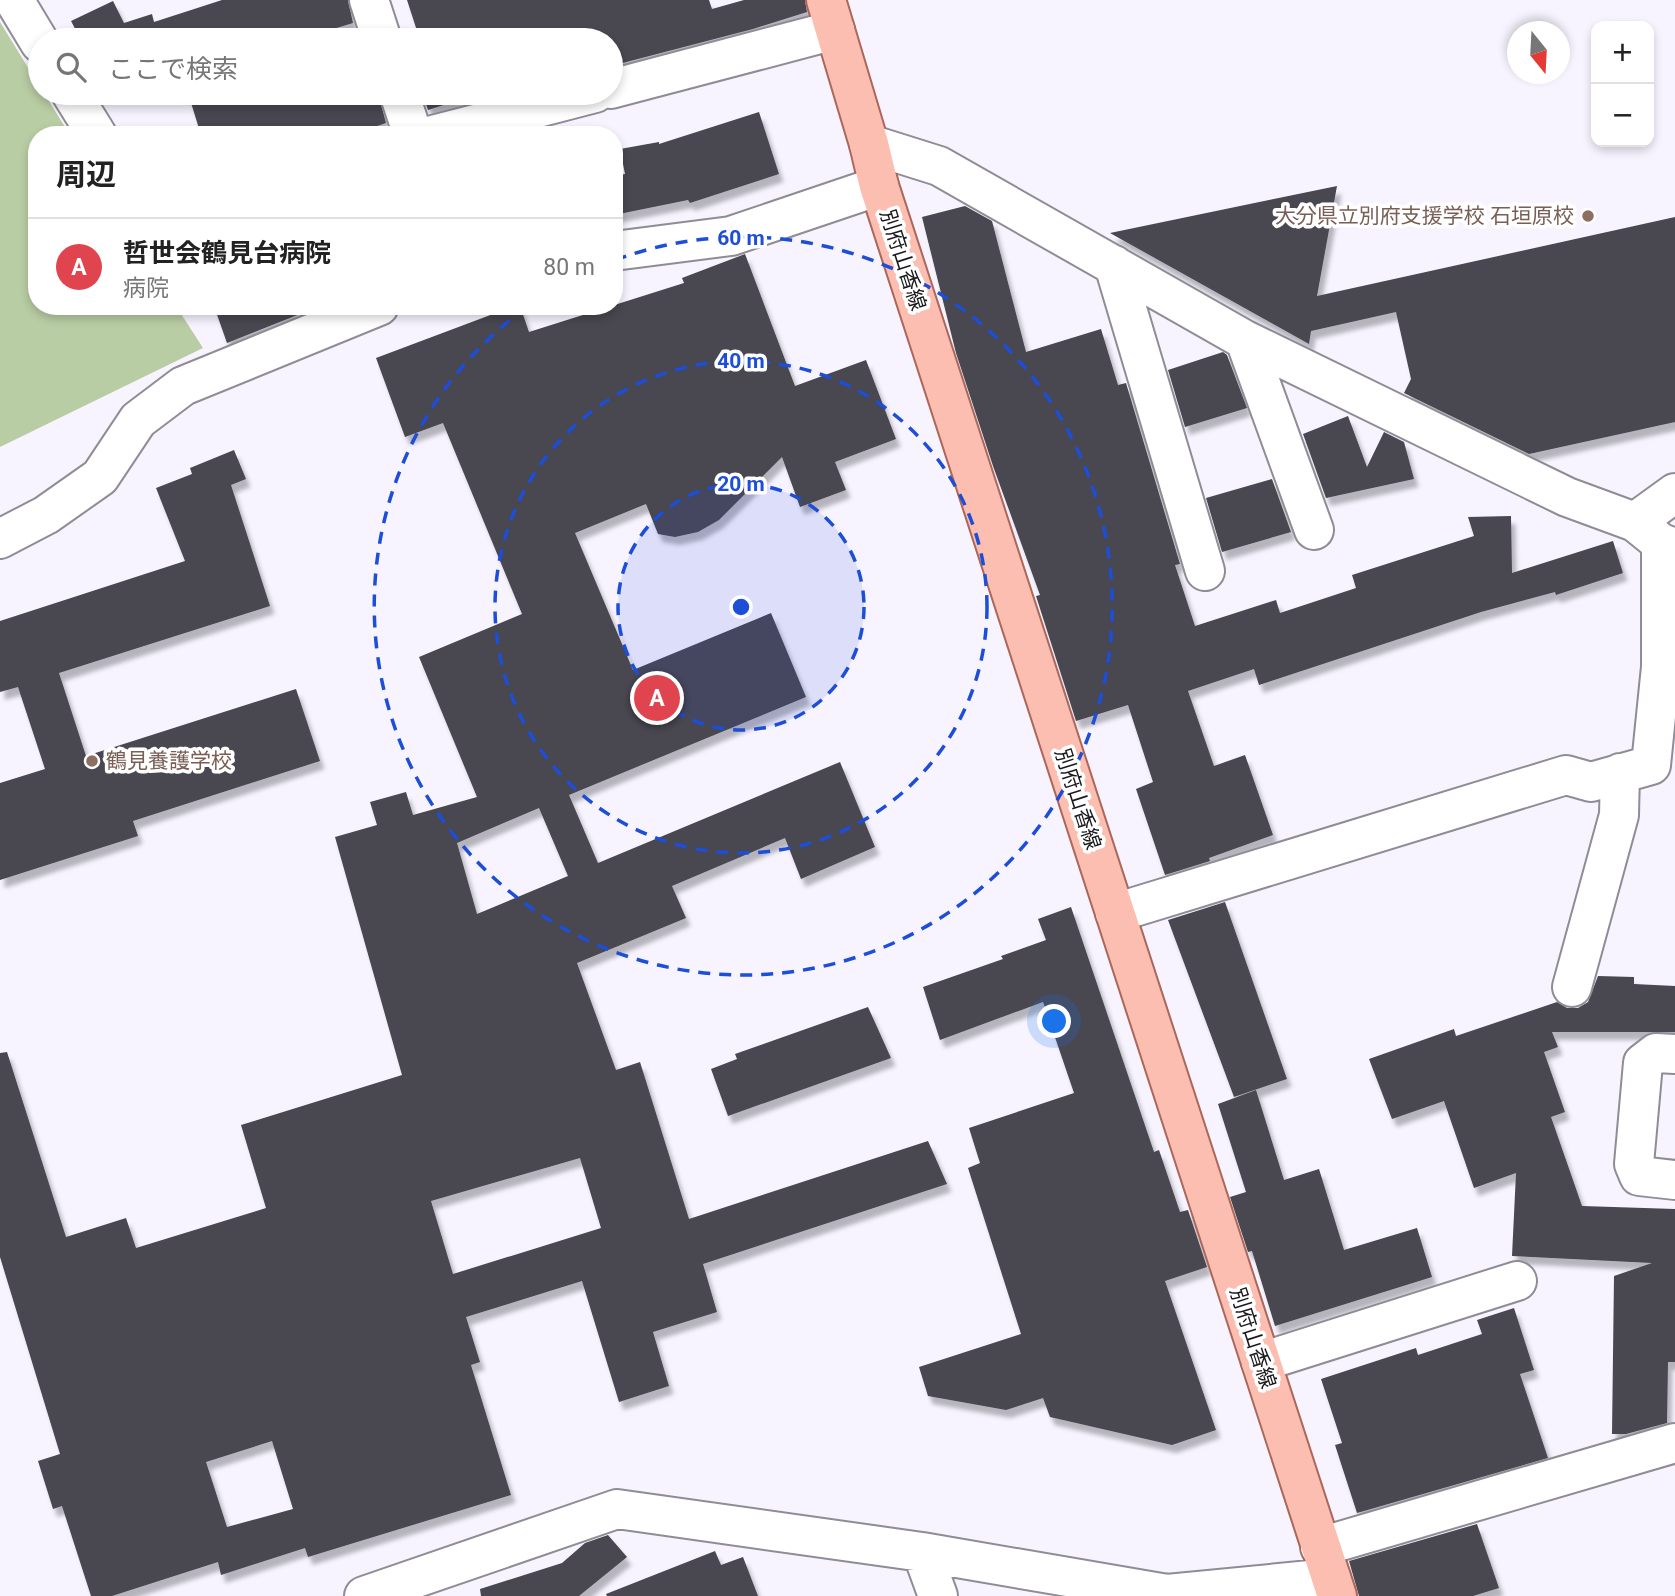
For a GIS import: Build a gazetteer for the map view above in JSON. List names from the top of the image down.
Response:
{
  "streets": {
    "main road": ["別府山香線"]
  },
  "places": ["大分県立別府支援学校 石垣原校", "鶴見養護学校"],
  "north": "bottom",
  "page": {
    "map_buttons": ["+", "−"],
    "search": "ここで検索",
    "heading": "周辺",
    "list": [
      {
        "mark": "A",
        "name": "哲世会鶴見台病院",
        "note": "病院",
        "value": "80 m"
      }
    ],
    "pins": "A"
  },
  "rings": ["60 m", "40 m", "20 m"]
}
